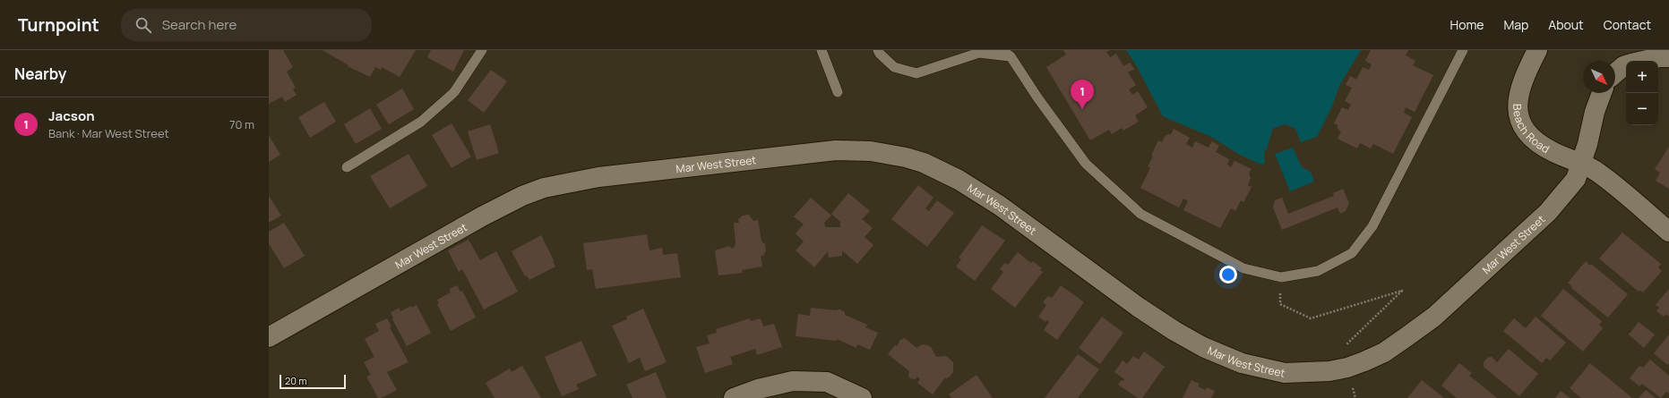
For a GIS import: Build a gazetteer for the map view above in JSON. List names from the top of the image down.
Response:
{
  "streets": {
    "street": ["Beach Road", "Mar West Street"]
  },
  "crossings": [
    ["Beach Road", "Mar West Street"]
  ],
  "scale_bar": "20 m",
  "north": "bottom right",
  "page": {
    "header": "Turnpoint",
    "search": "Search here",
    "nav": [
      "Home",
      "Map",
      "About",
      "Contact"
    ],
    "heading": "Nearby",
    "map_buttons": ["+", "−"],
    "pins": "1",
    "list": [
      {
        "mark": "1",
        "name": "Jacson",
        "note": "Bank · Mar West Street",
        "value": "70 m"
      }
    ],
    "scale": "20 m"
  }
}
